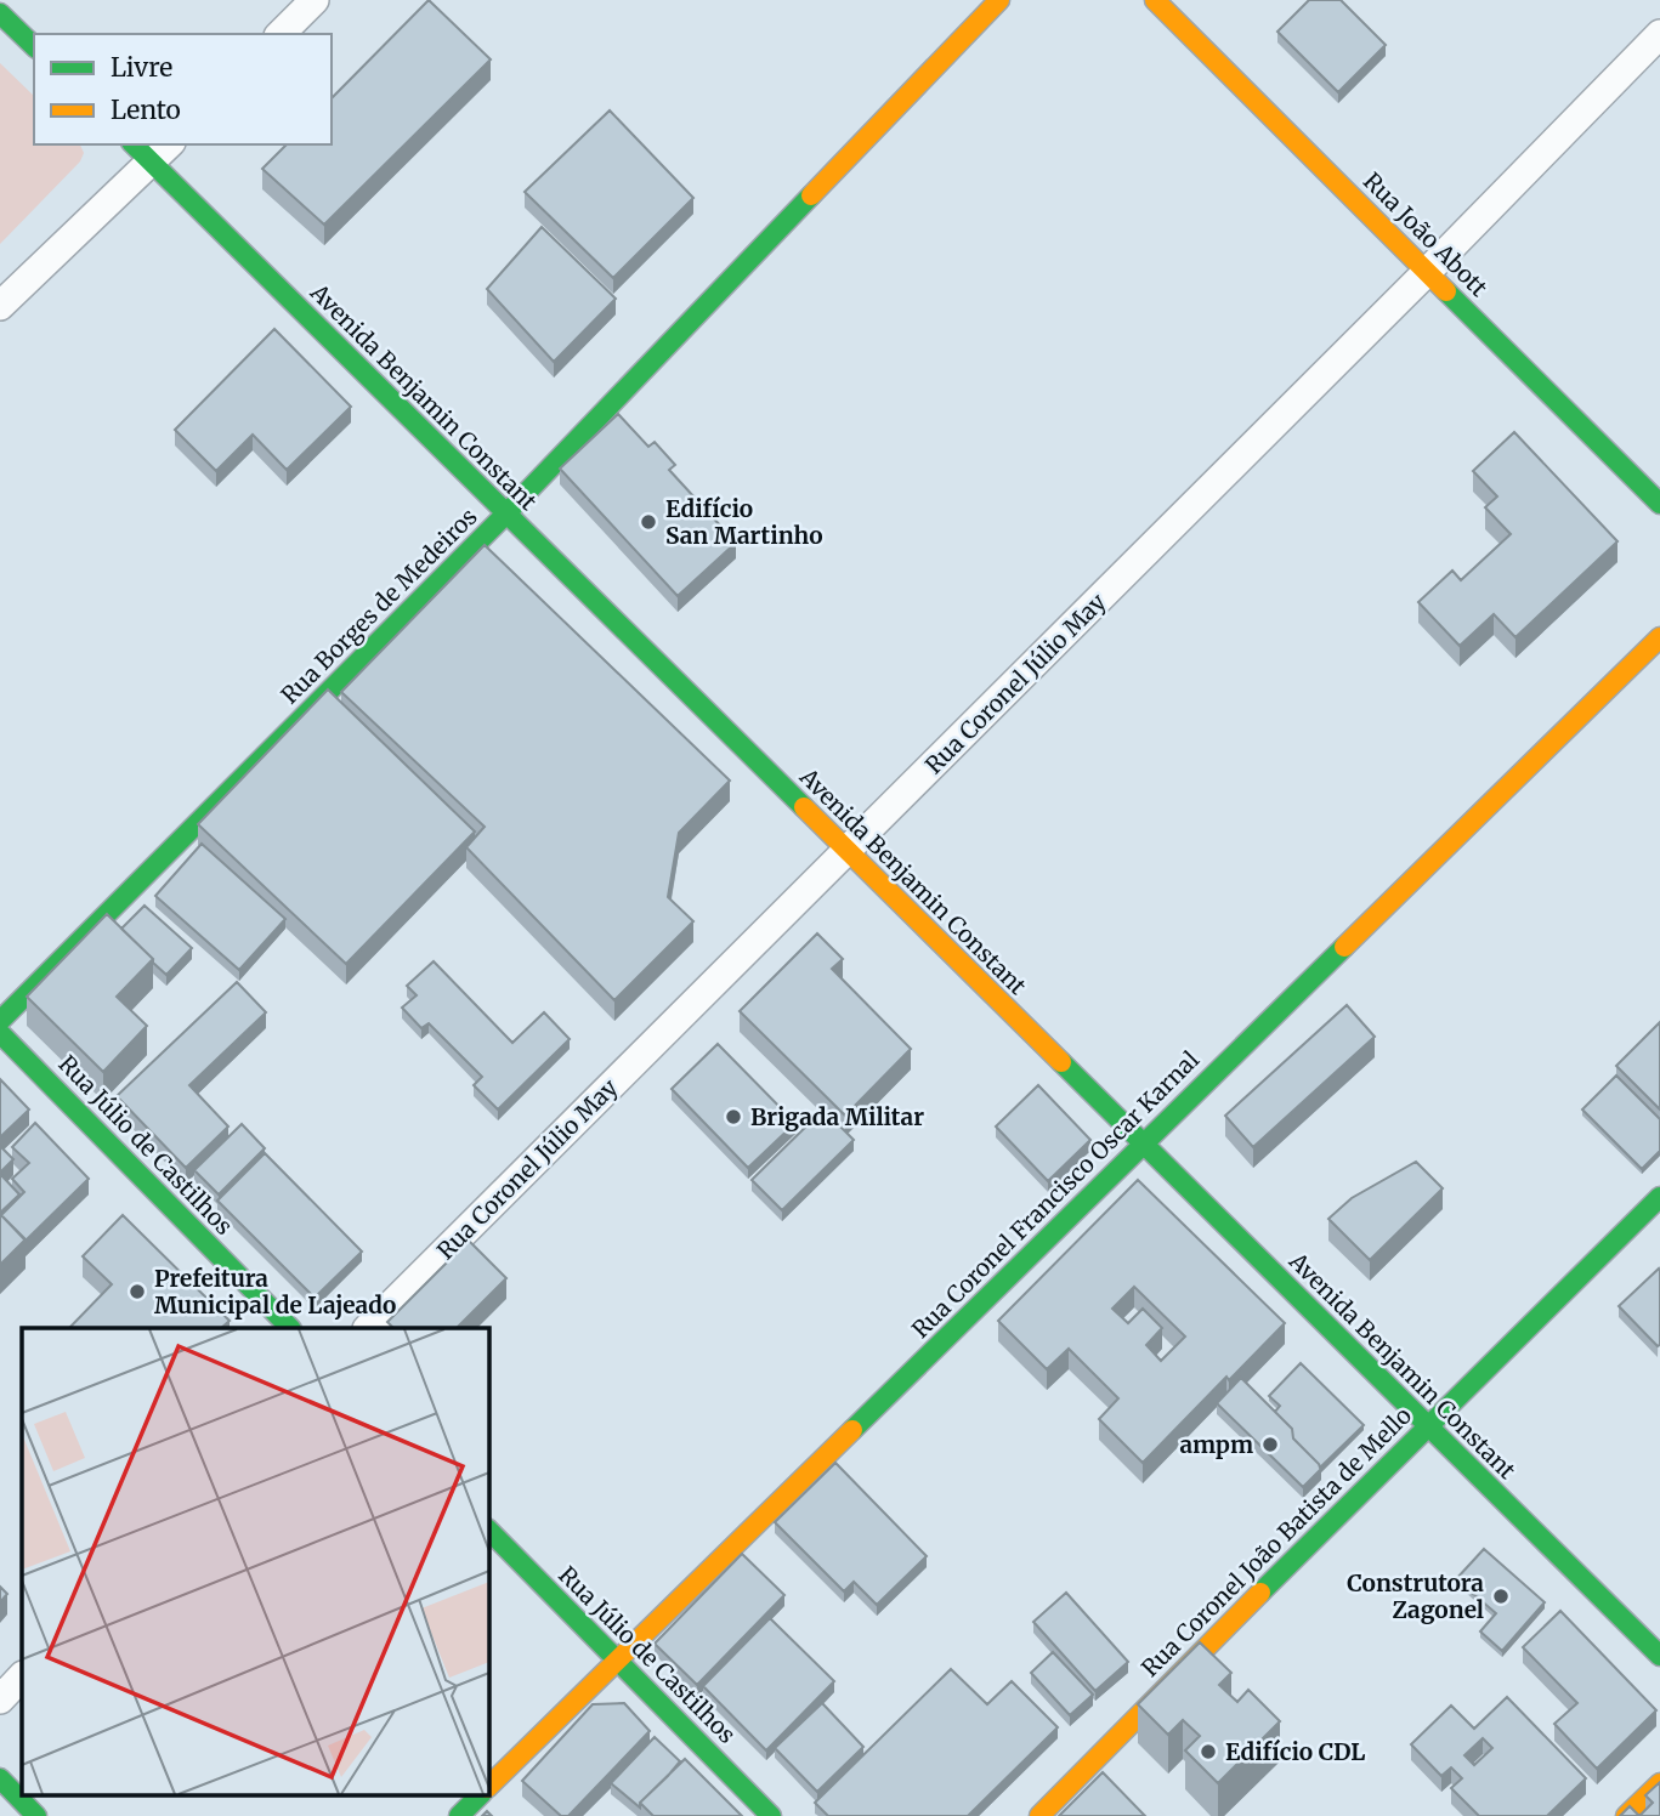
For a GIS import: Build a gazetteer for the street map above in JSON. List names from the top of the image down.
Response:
{
  "streets": {
    "main road": [
      "Rua João Abott",
      "Avenida Benjamin Constant",
      "Rua Borges de Medeiros",
      "Rua Júlio de Castilhos",
      "Rua Coronel Francisco Oscar Karnal",
      "Rua Coronel João Batista de Mello"
    ],
    "street": ["Rua Coronel Júlio May"]
  },
  "crossings": [
    ["Rua João Abott", "Rua Coronel Júlio May"],
    ["Avenida Benjamin Constant", "Rua Borges de Medeiros"],
    ["Avenida Benjamin Constant", "Rua Coronel Júlio May"],
    ["Avenida Benjamin Constant", "Rua Coronel Francisco Oscar Karnal"],
    ["Avenida Benjamin Constant", "Rua Coronel João Batista de Mello"],
    ["Rua Júlio de Castilhos", "Rua Coronel Francisco Oscar Karnal"]
  ],
  "places": [
    "Edifício San Martinho",
    "Brigada Militar",
    "Prefeitura Municipal de Lajeado",
    "ampm",
    "Construtora Zagonel",
    "Edifício CDL"
  ],
  "legend": ["Livre", "Lento"]
}
